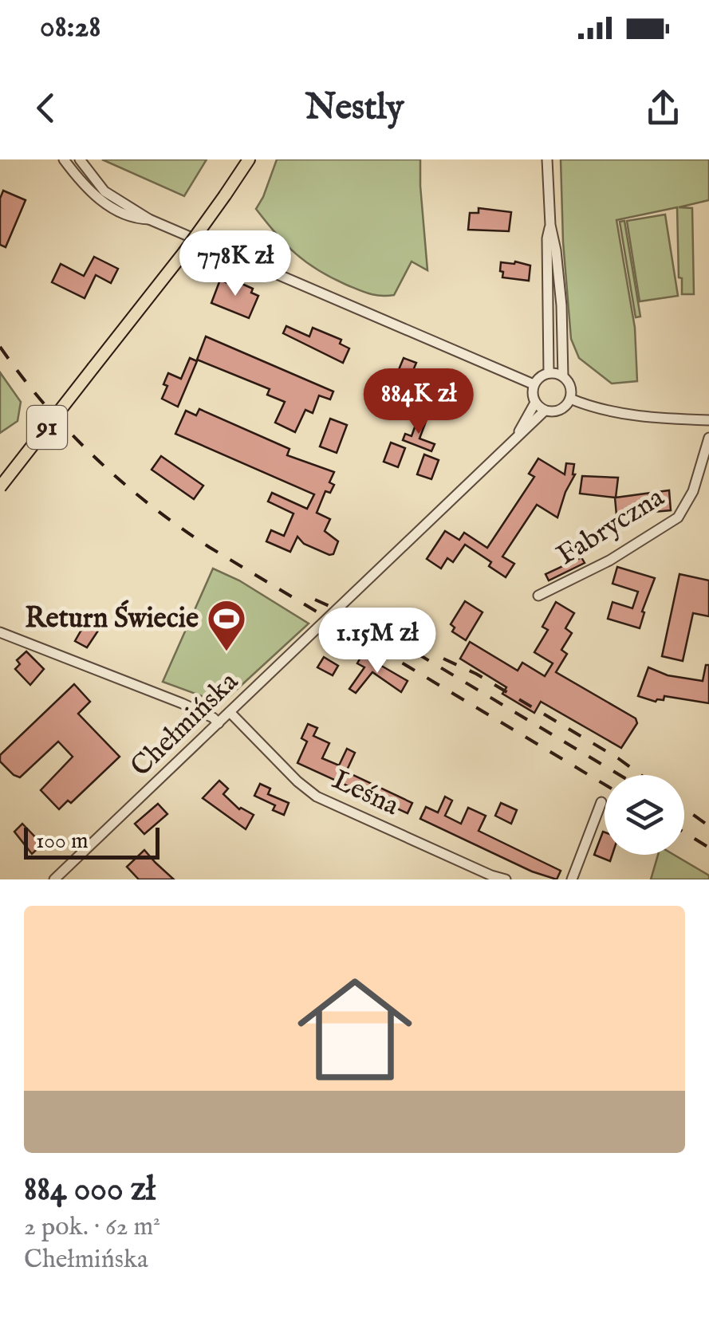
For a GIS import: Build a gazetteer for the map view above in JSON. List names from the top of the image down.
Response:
{
  "streets": {
    "main road": ["91"],
    "street": ["Fabryczna", "Chełmińska", "Leśna"]
  },
  "crossings": [
    ["Chełmińska", "Leśna"]
  ],
  "places": {
    "sports": ["Return Świecie"]
  },
  "scale_bar": "100 m",
  "page": {
    "status": "08:28",
    "header": "Nestly",
    "price": ["778K zł", "884K zł", "1.15M zł"],
    "scale": "100 m",
    "list": [
      {
        "name": "884 000 zł",
        "note": "2 pok. · 62 m² · Chełmińska"
      }
    ]
  }
}
